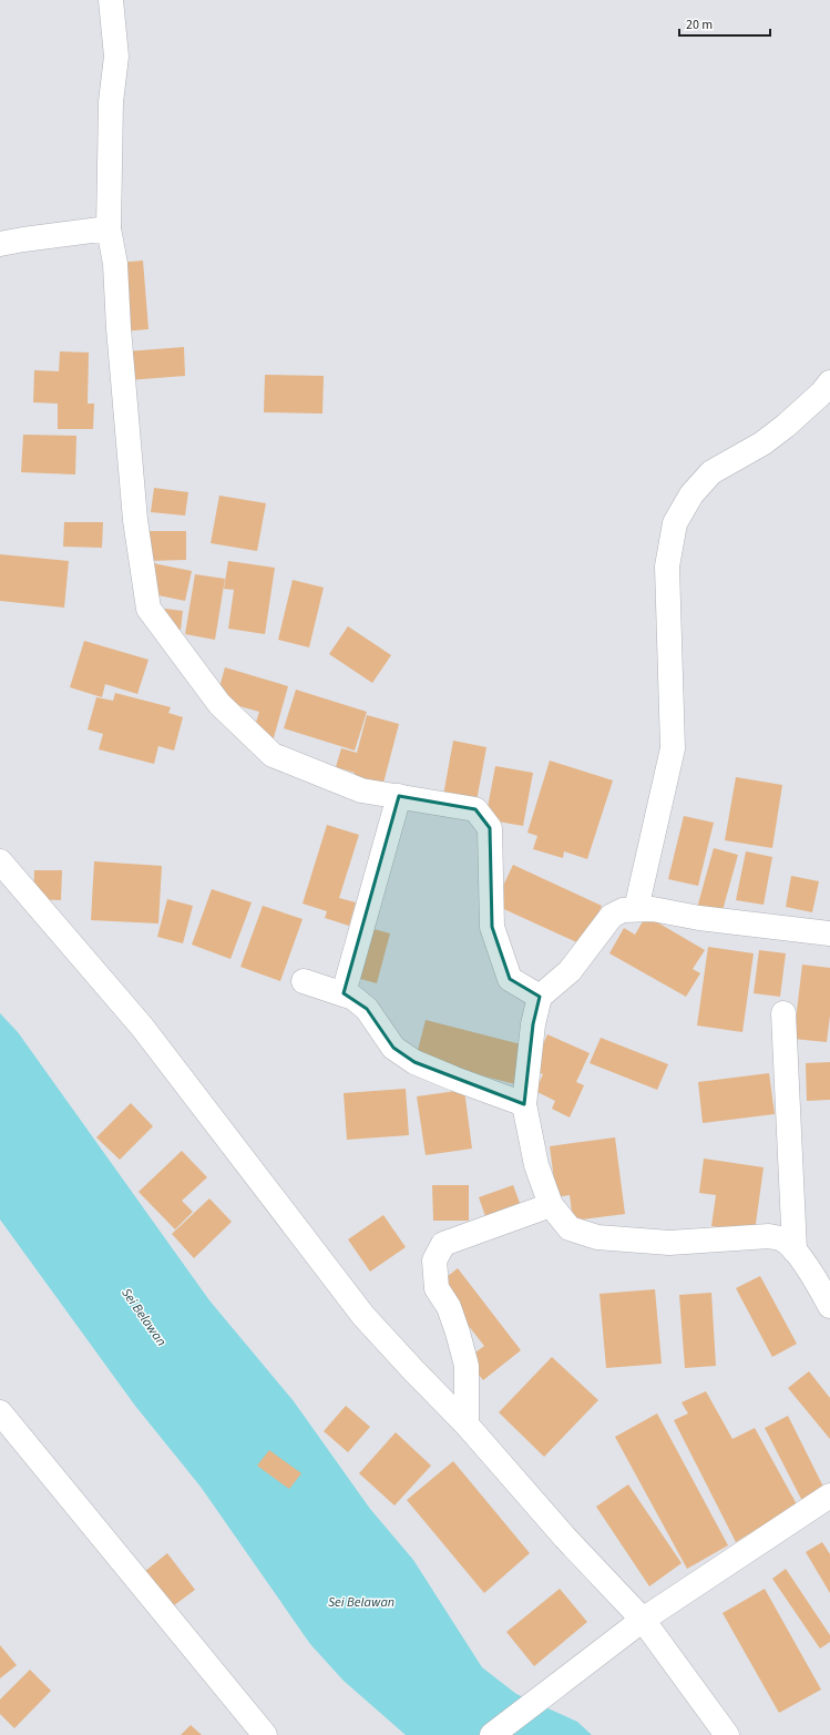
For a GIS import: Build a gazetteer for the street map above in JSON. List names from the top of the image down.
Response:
{
  "water": ["Sei Belawan"],
  "scale_bar": "20 m"
}
